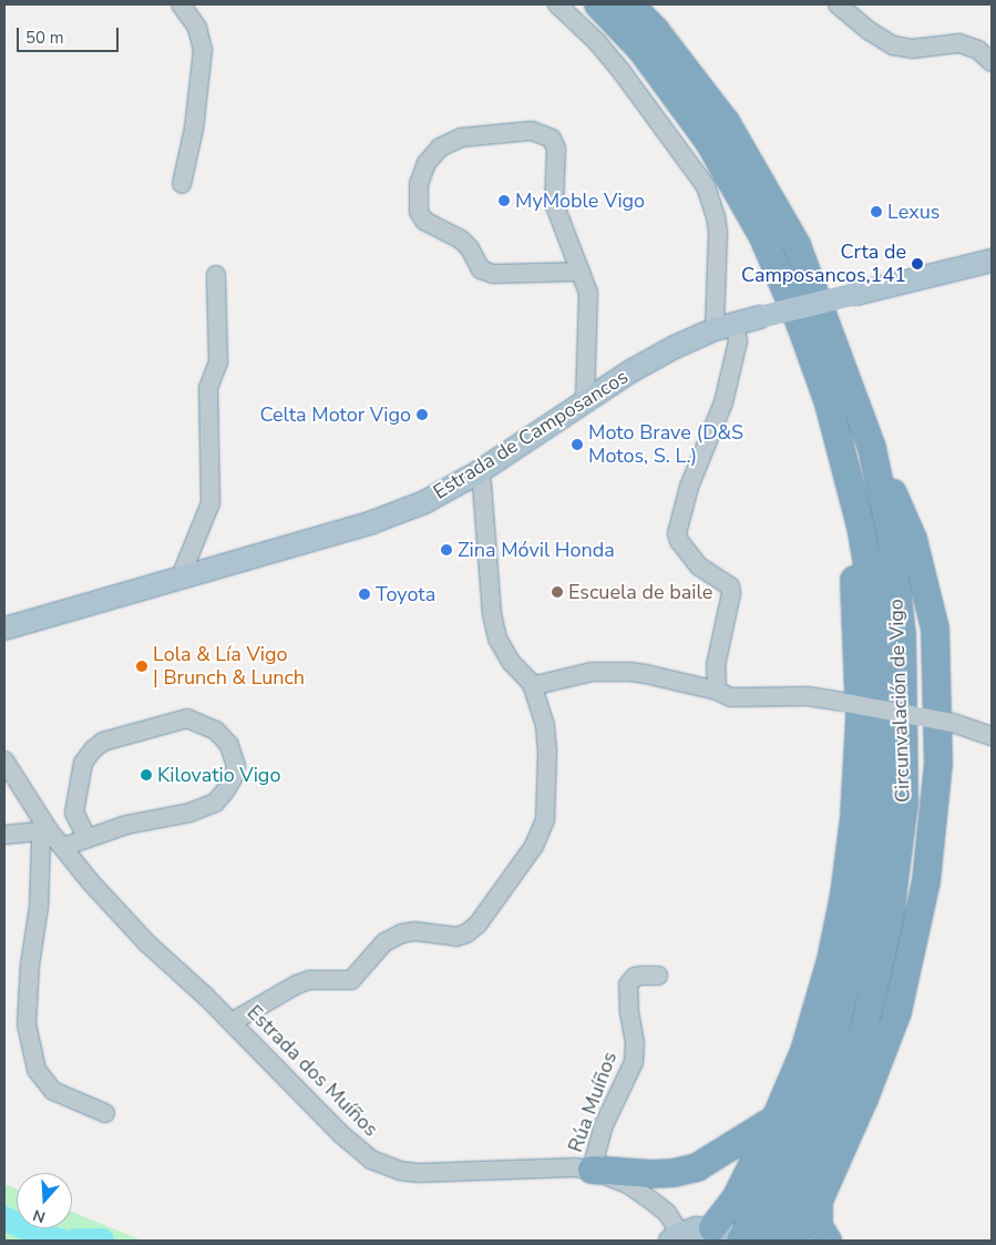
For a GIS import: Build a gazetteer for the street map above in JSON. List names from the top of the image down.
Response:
{
  "streets": {
    "highway": ["Circunvalación de Vigo"],
    "main road": ["Estrada de Camposancos"],
    "street": ["Estrada dos Muíños", "Rúa Muíños"]
  },
  "crossings": [
    ["Estrada dos Muíños", "Rúa Muíños"]
  ],
  "places": [
    "MyMoble Vigo",
    "Lexus",
    "Crta de Camposancos,141",
    "Celta Motor Vigo",
    "Moto Brave (D&S Motos, S. L.)",
    "Zina Móvil Honda",
    "Escuela de baile",
    "Toyota",
    "Lola & Lía Vigo | Brunch & Lunch",
    "Kilovatio Vigo"
  ],
  "scale_bar": "50 m",
  "north": "bottom"
}
